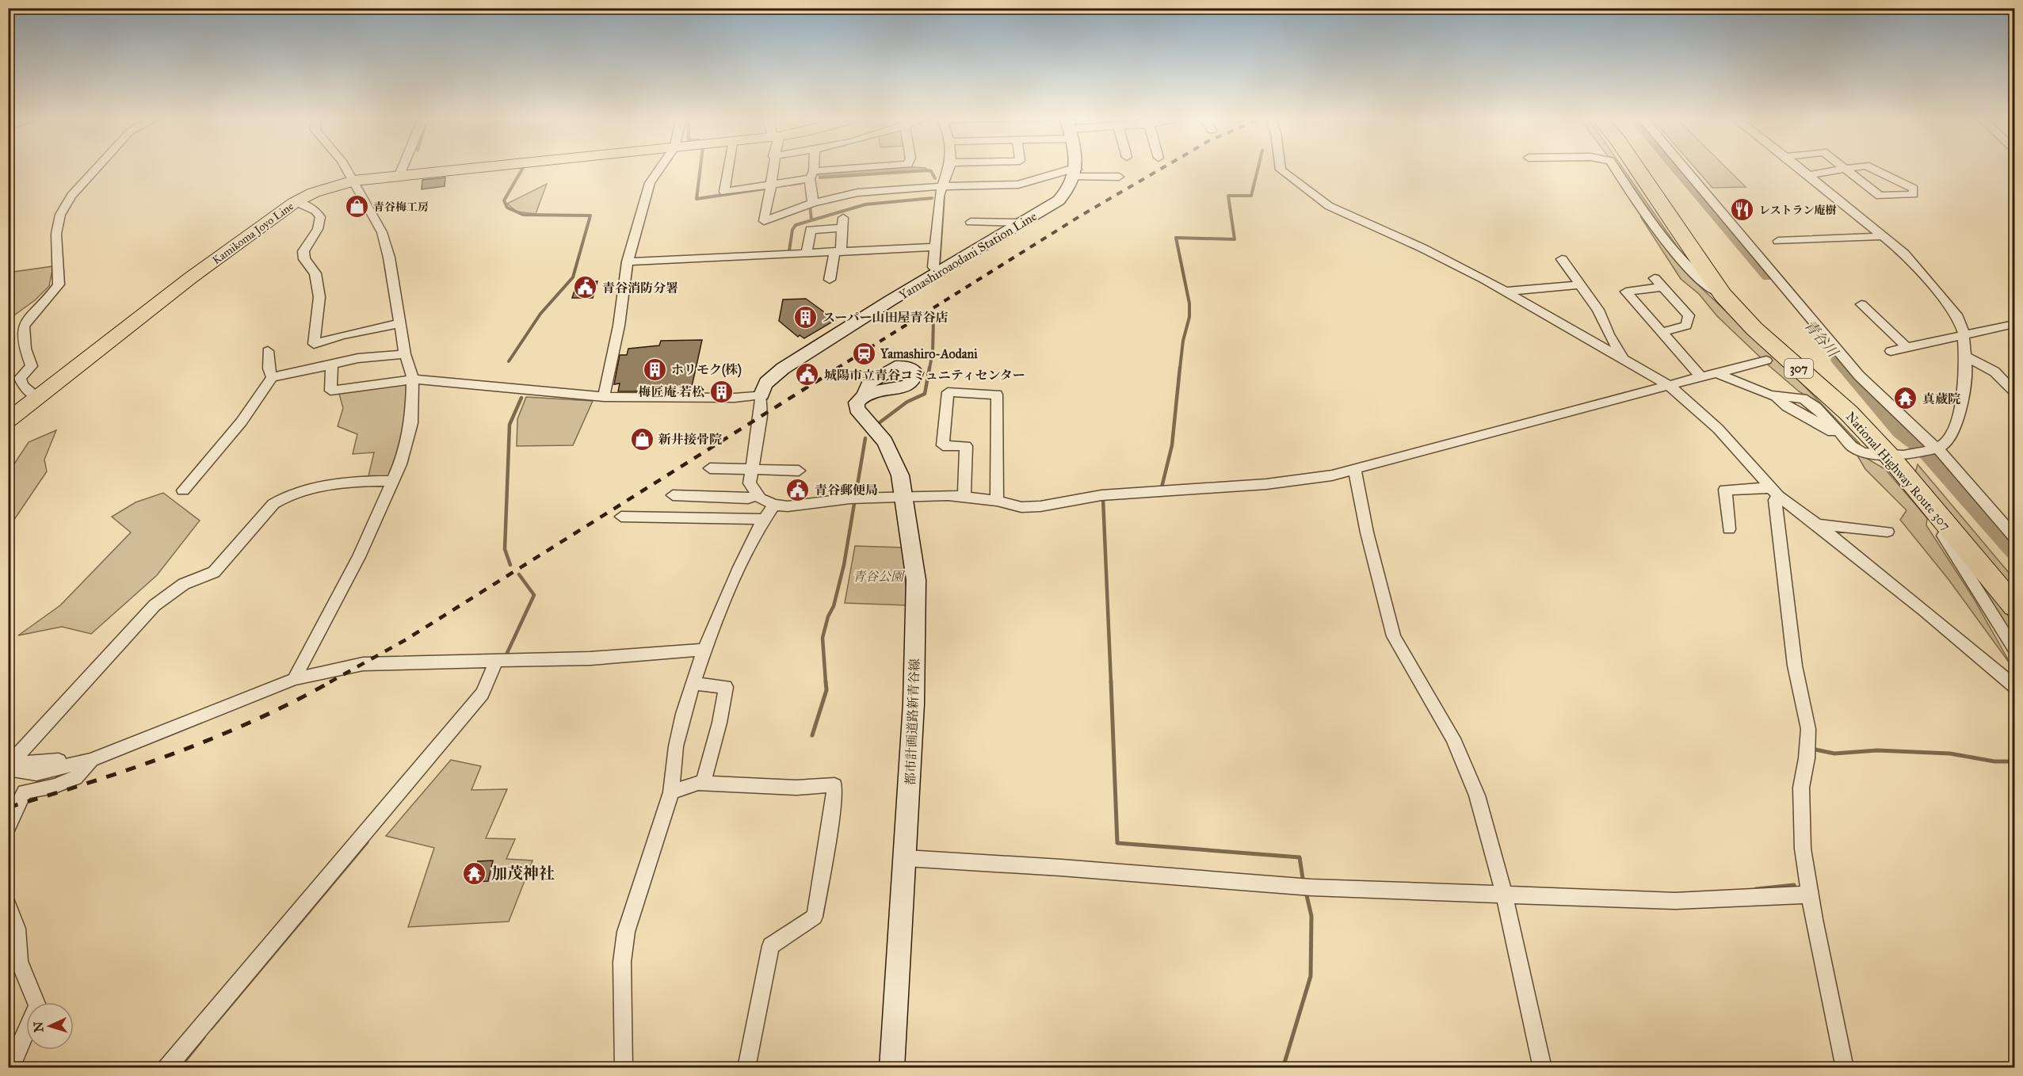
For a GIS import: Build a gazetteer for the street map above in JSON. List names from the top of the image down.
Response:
{
  "streets": {
    "highway": ["307", "National Highway Route 307"],
    "main road": ["Kamikoma Joyo Line"],
    "street": ["Yamashiroaodani Station Line", "都市計画道路新青谷線"]
  },
  "water": ["青谷川"],
  "parks": ["青谷公園"],
  "places": {
    "shop": ["青谷梅工房", "新井接骨院"],
    "restaurant": ["レストラン庵樹"],
    "public building": ["青谷消防分署", "城陽市立青谷コミュニティセンター", "青谷郵便局"],
    "building": ["スーパー山田屋青谷店", "ホリモク(株)", "梅匠庵 若松"],
    "station": ["Yamashiro-Aodani"],
    "temple": ["真蔵院", "加茂神社"]
  },
  "north": "left"
}
